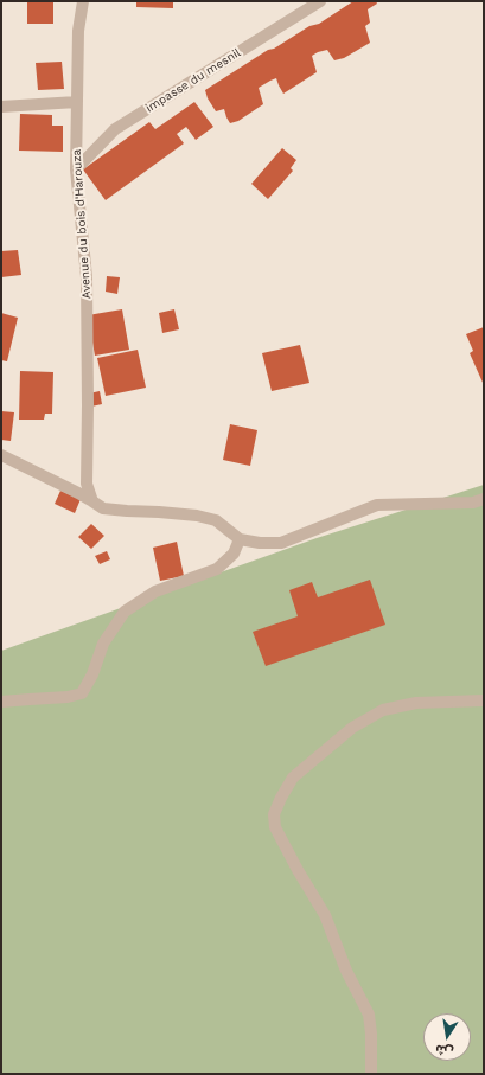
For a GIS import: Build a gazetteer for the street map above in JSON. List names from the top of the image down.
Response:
{
  "streets": {
    "street": ["impasse du mesnil", "Avenue du bois d'Harouza"]
  },
  "crossings": [
    ["impasse du mesnil", "Avenue du bois d'Harouza"]
  ],
  "north": "bottom"
}
